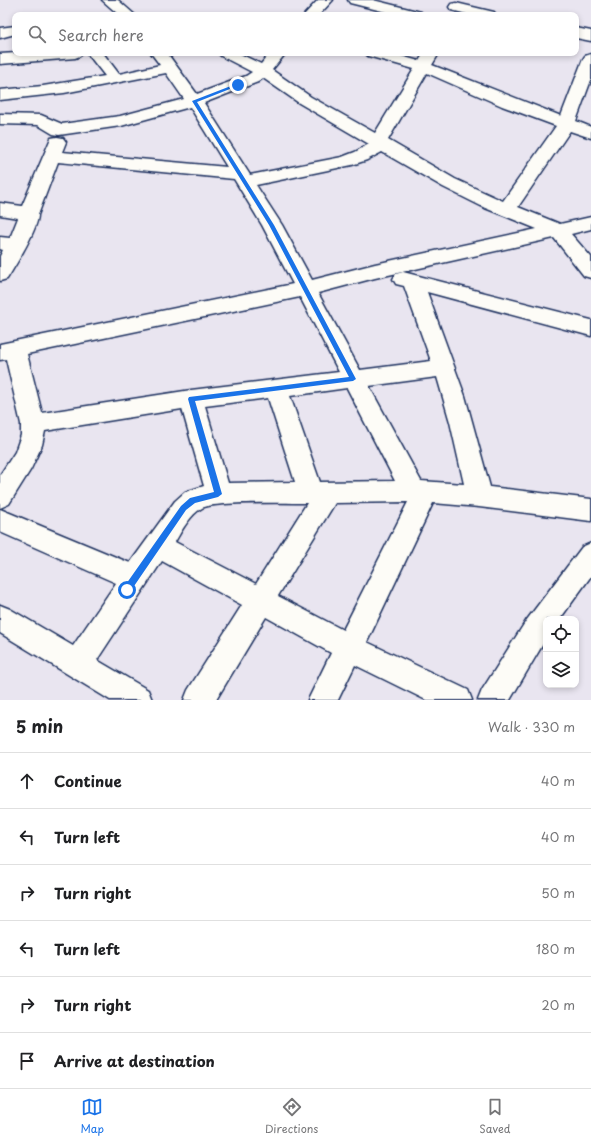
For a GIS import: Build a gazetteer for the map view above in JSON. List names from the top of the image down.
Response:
{
  "page": {
    "search": "Search here",
    "heading": ["5 min", "Walk · 330 m"],
    "list": [
      ["Continue", "40 m"],
      ["Turn left", "40 m"],
      ["Turn right", "50 m"],
      ["Turn left", "180 m"],
      ["Turn right", "20 m"],
      "Arrive at destination"
    ],
    "nav": ["Map", "Directions", "Saved"]
  }
}
